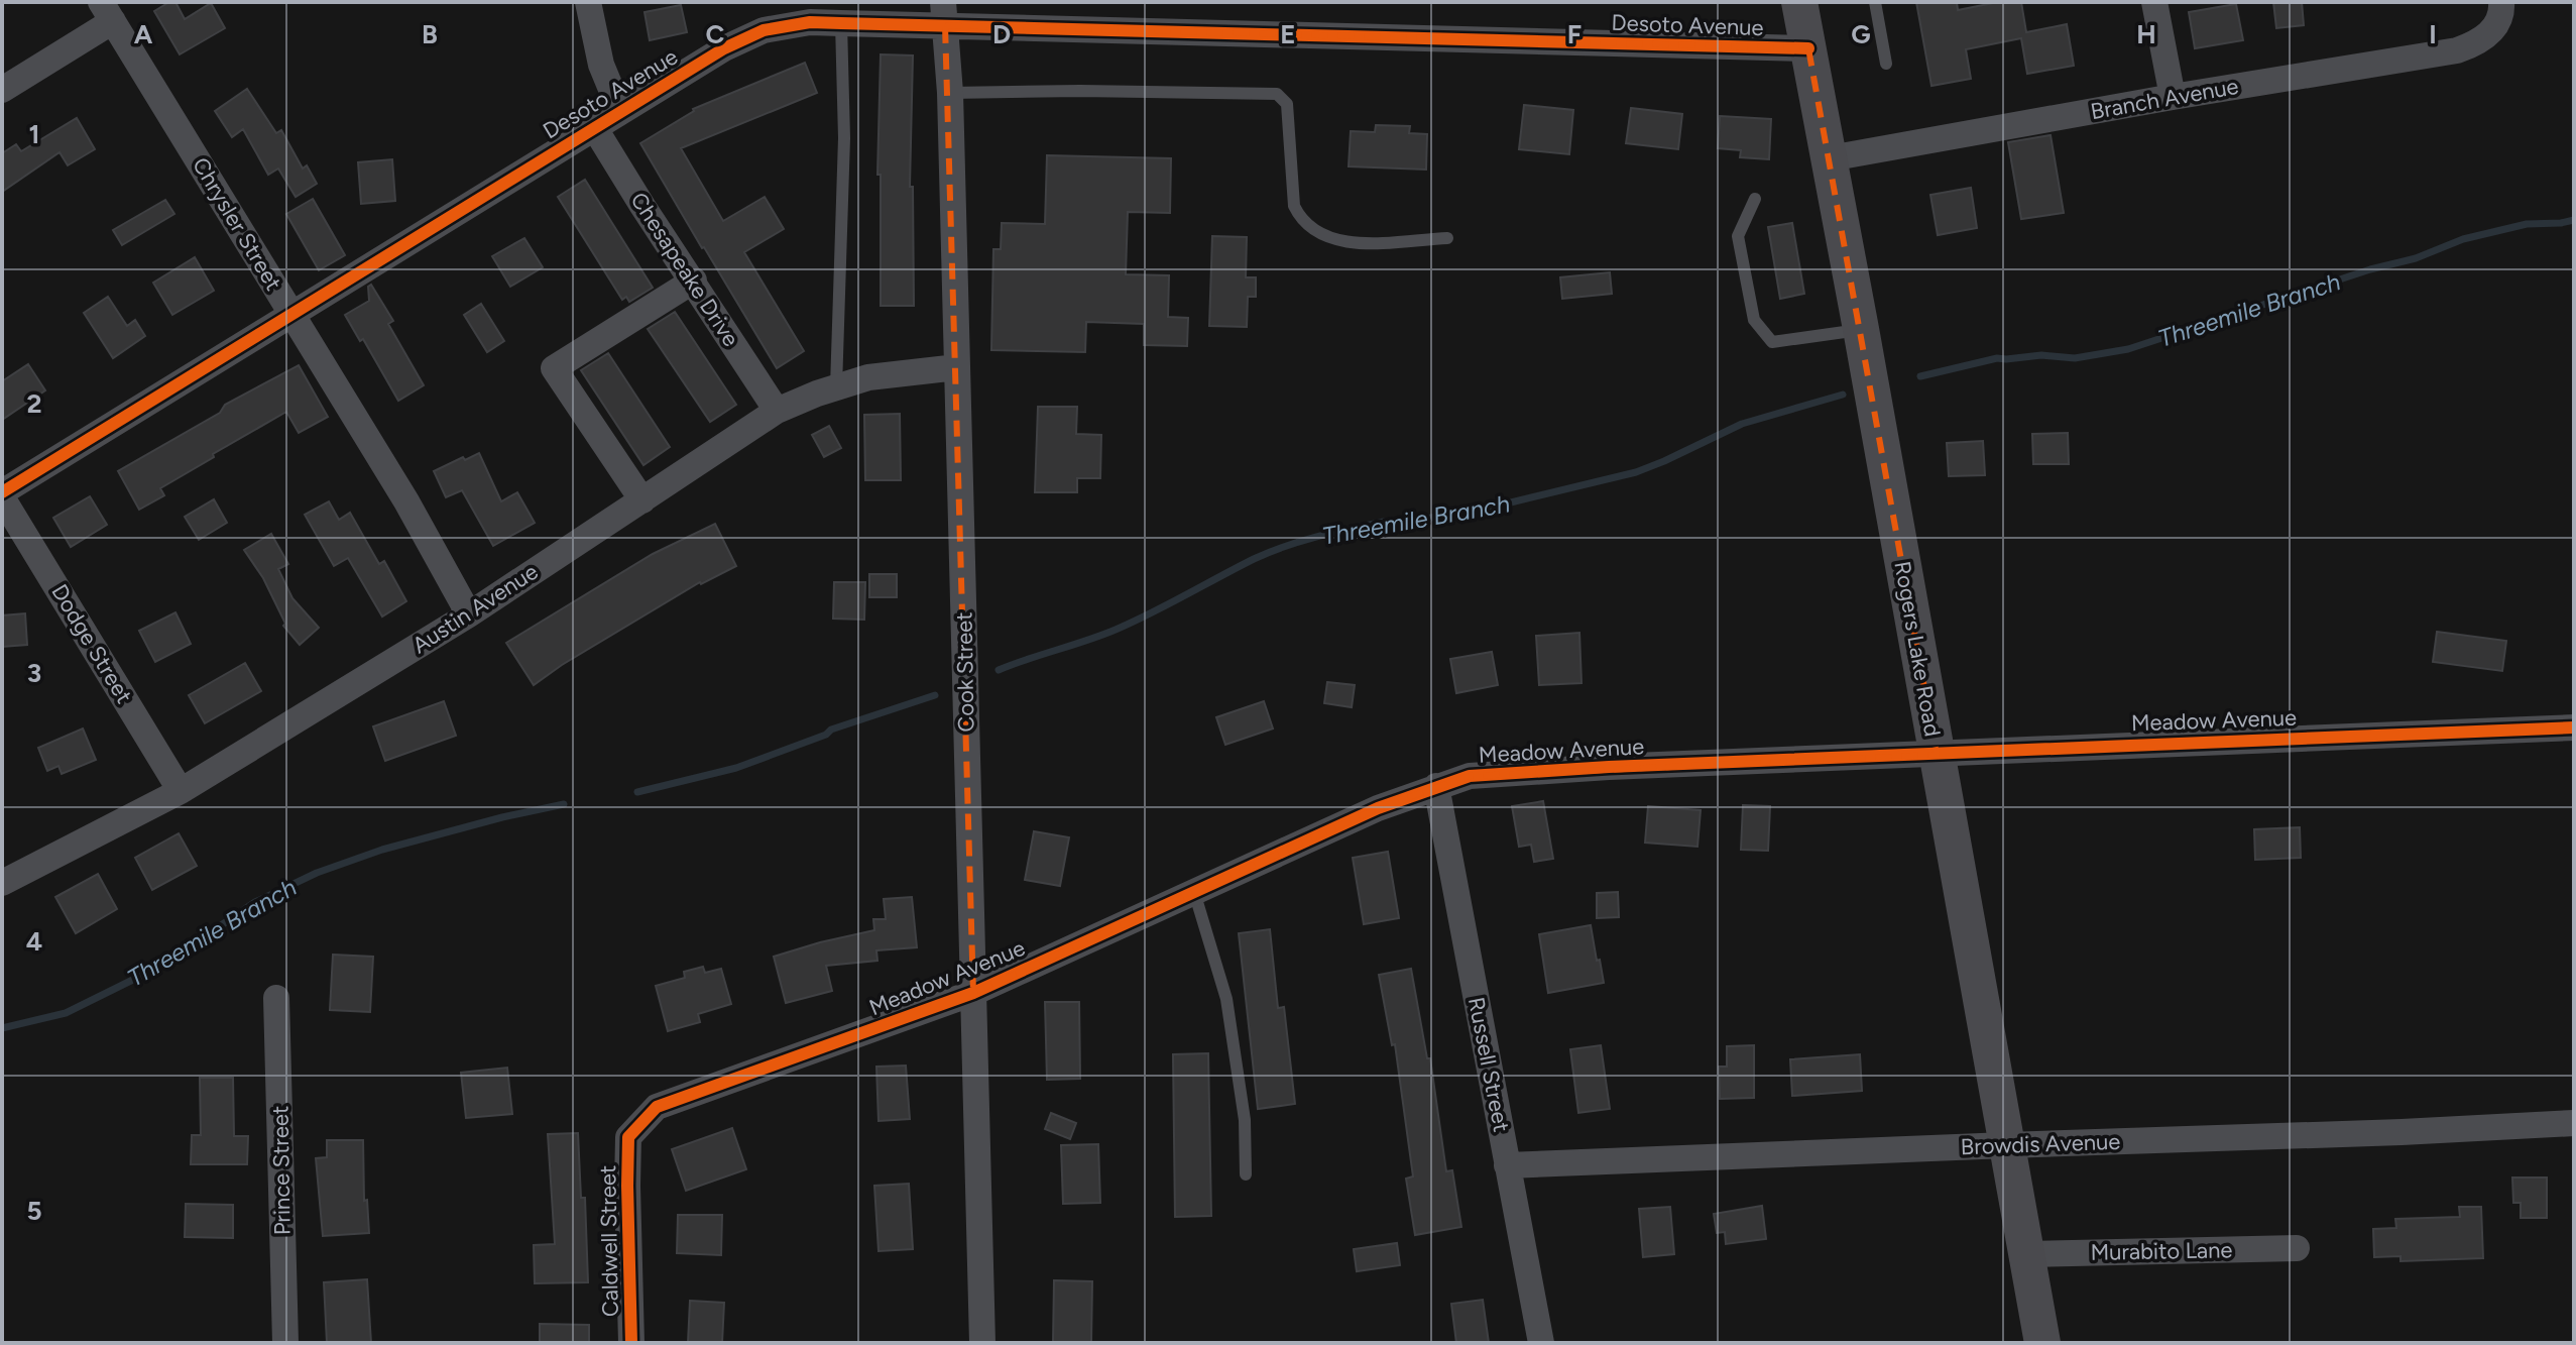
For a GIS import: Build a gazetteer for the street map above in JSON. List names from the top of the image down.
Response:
{
  "streets": {
    "main road": ["Rogers Lake Road"],
    "street": [
      "Desoto Avenue",
      "Branch Avenue",
      "Chrysler Street",
      "Chesapeake Drive",
      "Austin Avenue",
      "Dodge Street",
      "Cook Street",
      "Meadow Avenue",
      "Russell Street",
      "Browdis Avenue",
      "Prince Street",
      "Caldwell Street",
      "Murabito Lane"
    ]
  },
  "crossings": [
    ["Desoto Avenue", "Chrysler Street"],
    ["Desoto Avenue", "Chesapeake Drive"],
    ["Desoto Avenue", "Dodge Street"],
    ["Desoto Avenue", "Rogers Lake Road"],
    ["Desoto Avenue", "Cook Street"],
    ["Branch Avenue", "Rogers Lake Road"],
    ["Chrysler Street", "Austin Avenue"],
    ["Chesapeake Drive", "Austin Avenue"],
    ["Austin Avenue", "Dodge Street"],
    ["Austin Avenue", "Cook Street"],
    ["Rogers Lake Road", "Meadow Avenue"],
    ["Rogers Lake Road", "Browdis Avenue"],
    ["Rogers Lake Road", "Murabito Lane"],
    ["Cook Street", "Meadow Avenue"],
    ["Meadow Avenue", "Russell Street"],
    ["Meadow Avenue", "Caldwell Street"],
    ["Russell Street", "Browdis Avenue"]
  ],
  "water": ["Threemile Branch"],
  "grid": {
    "columns": [
      "A",
      "B",
      "C",
      "D",
      "E",
      "F",
      "G",
      "H",
      "I"
    ],
    "rows": [
      "1",
      "2",
      "3",
      "4",
      "5"
    ]
  }
}
